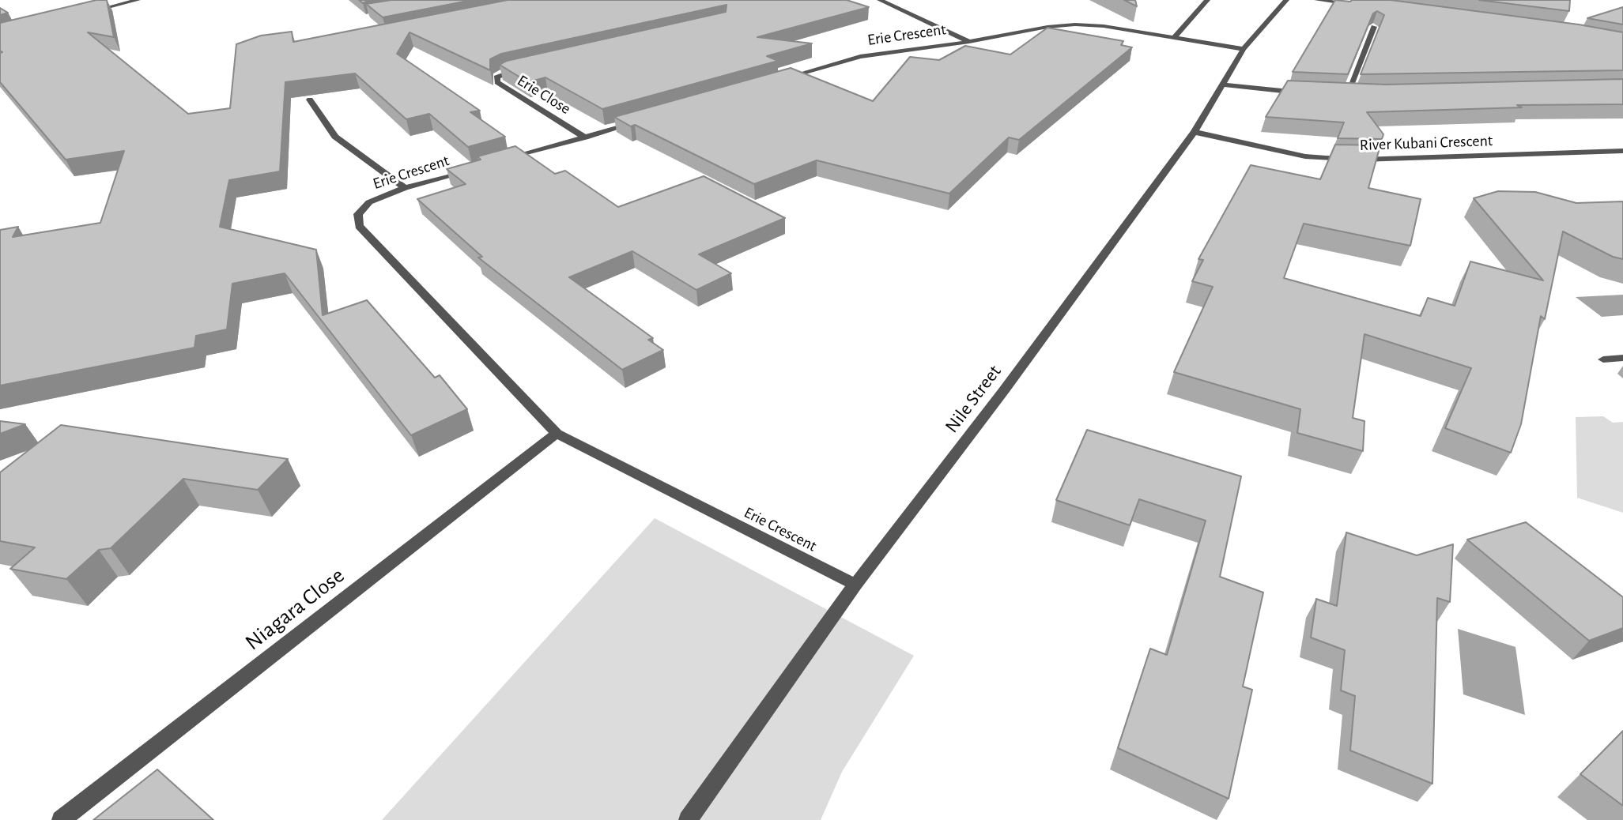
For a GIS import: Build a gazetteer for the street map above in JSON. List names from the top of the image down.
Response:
{
  "streets": {
    "street": [
      "Erie Crescent",
      "Erie Close",
      "River Kubani Crescent",
      "Nile Street",
      "Niagara Close"
    ]
  },
  "crossings": [
    ["Erie Crescent", "Nile Street"],
    ["Erie Crescent", "Niagara Close"],
    ["River Kubani Crescent", "Nile Street"]
  ]
}
